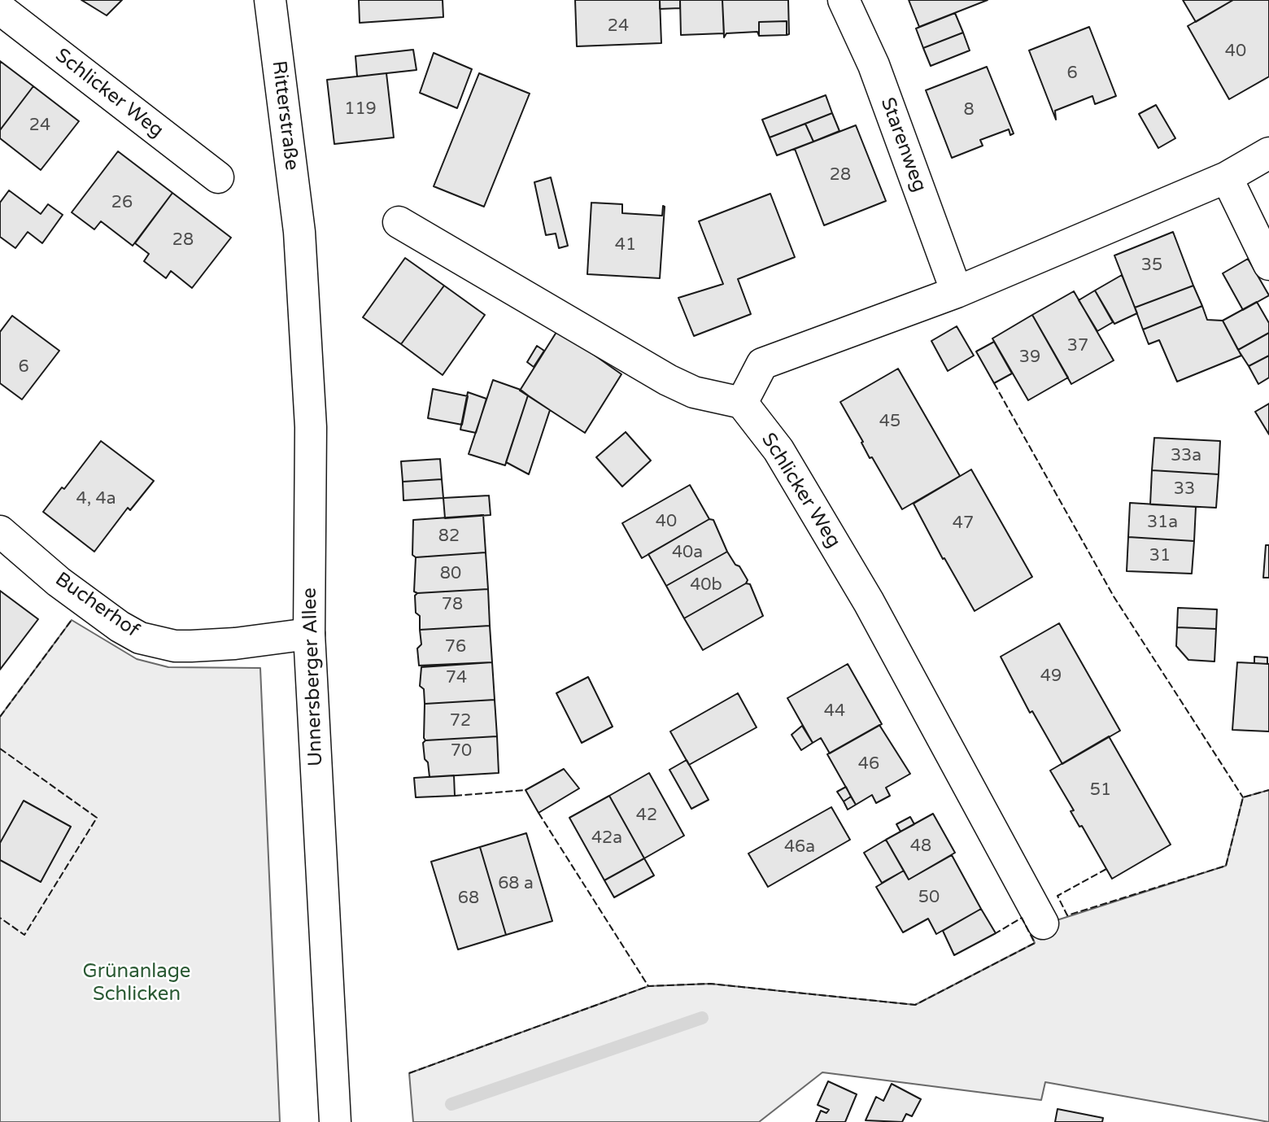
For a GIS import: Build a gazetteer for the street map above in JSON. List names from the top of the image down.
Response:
{
  "streets": {
    "street": [
      "Schlicker Weg",
      "Ritterstraße",
      "Starenweg",
      "Bucherhof",
      "Unnersberger Allee"
    ]
  },
  "crossings": [
    ["Ritterstraße", "Unnersberger Allee"],
    ["Bucherhof", "Unnersberger Allee"]
  ],
  "parks": ["Grünanlage Schlicken"],
  "house_numbers": [
    "24",
    "40",
    "6",
    "119",
    "8",
    "24",
    "28",
    "26",
    "28",
    "41",
    "35",
    "37",
    "39",
    "6",
    "45",
    "33a",
    "33",
    "4, 4a",
    "40",
    "31a",
    "47",
    "82",
    "40a",
    "31",
    "80",
    "40b",
    "78",
    "76",
    "49",
    "74",
    "44",
    "72",
    "70",
    "46",
    "51",
    "42",
    "42a",
    "48",
    "46a",
    "68 a",
    "50",
    "68"
  ]
}
